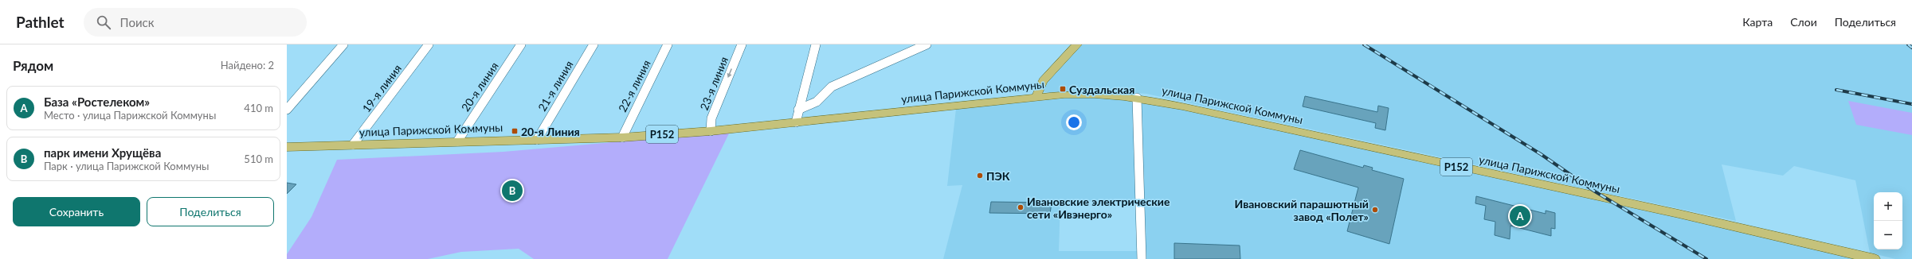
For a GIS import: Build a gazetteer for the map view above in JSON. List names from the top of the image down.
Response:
{
  "streets": {
    "main road": ["улица Парижской Коммуны", "Р152"],
    "street": [
      "23-я линия",
      "21-я линия",
      "22-я линия",
      "20-я линия",
      "19-я линия"
    ]
  },
  "crossings": [
    ["23-я линия", "улица Парижской Коммуны"],
    ["21-я линия", "улица Парижской Коммуны"],
    ["22-я линия", "улица Парижской Коммуны"],
    ["20-я линия", "улица Парижской Коммуны"],
    ["19-я линия", "улица Парижской Коммуны"]
  ],
  "places": {
    "transit": ["Суздальская", "20-я Линия"],
    "other": ["ПЭК", "Ивановские электрические сети «Ивэнерго»", "Ивановский парашютный завод «Полет»"]
  },
  "page": {
    "header": "Pathlet",
    "search": "Поиск",
    "nav": ["Карта", "Слои", "Поделиться"],
    "heading": ["Рядом", "Найдено: 2"],
    "list": [
      {
        "mark": "A",
        "name": "База «Ростелеком»",
        "note": "Место · улица Парижской Коммуны",
        "value": "410 m"
      },
      {
        "mark": "B",
        "name": "парк имени Хрущёва",
        "note": "Парк · улица Парижской Коммуны",
        "value": "510 m"
      }
    ],
    "pins": ["B", "A"],
    "buttons": ["Сохранить", "Поделиться"],
    "map_buttons": ["+", "−"]
  }
}
